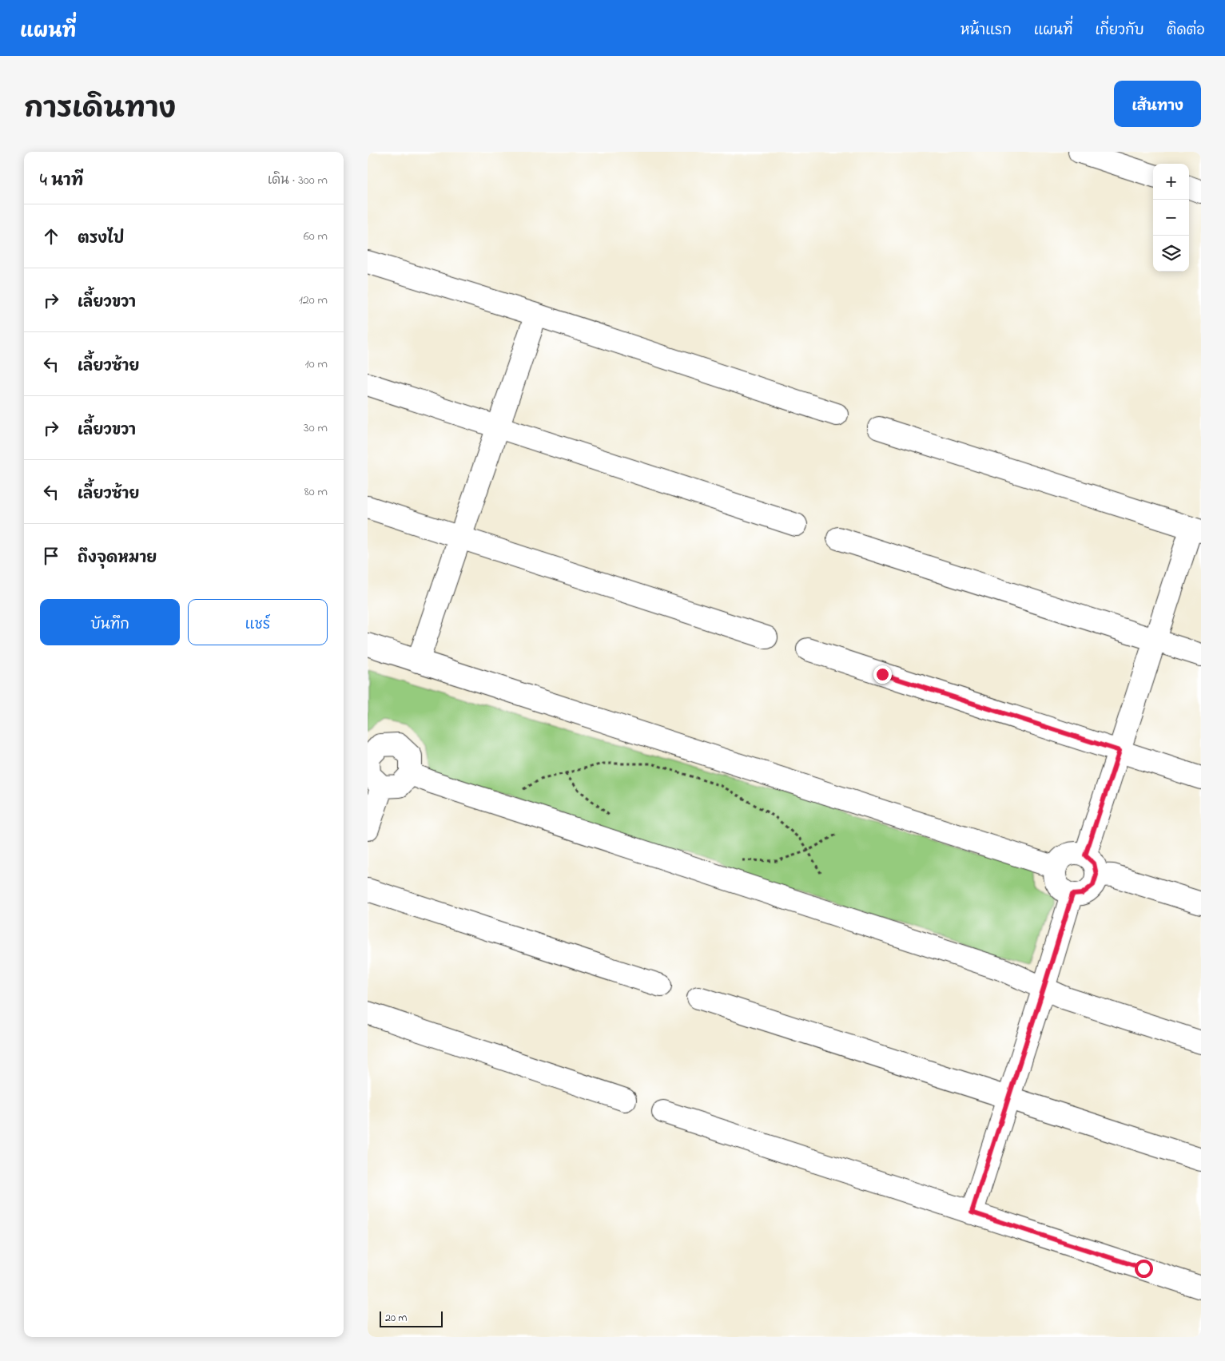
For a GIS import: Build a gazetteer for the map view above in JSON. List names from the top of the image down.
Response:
{
  "scale_bar": "20 m",
  "page": {
    "header": "แผนที่",
    "nav": [
      "หน้าแรก",
      "แผนที่",
      "เกี่ยวกับ",
      "ติดต่อ"
    ],
    "title": "การเดินทาง",
    "buttons": [
      "เส้นทาง",
      ["บันทึก", "แชร์"]
    ],
    "heading": ["4 นาที", "เดิน · 300 m"],
    "map_buttons": ["+", "−"],
    "list": [
      ["ตรงไป", "60 m"],
      ["เลี้ยวขวา", "120 m"],
      ["เลี้ยวซ้าย", "10 m"],
      ["เลี้ยวขวา", "30 m"],
      ["เลี้ยวซ้าย", "80 m"],
      "ถึงจุดหมาย"
    ],
    "scale": "20 m"
  }
}
